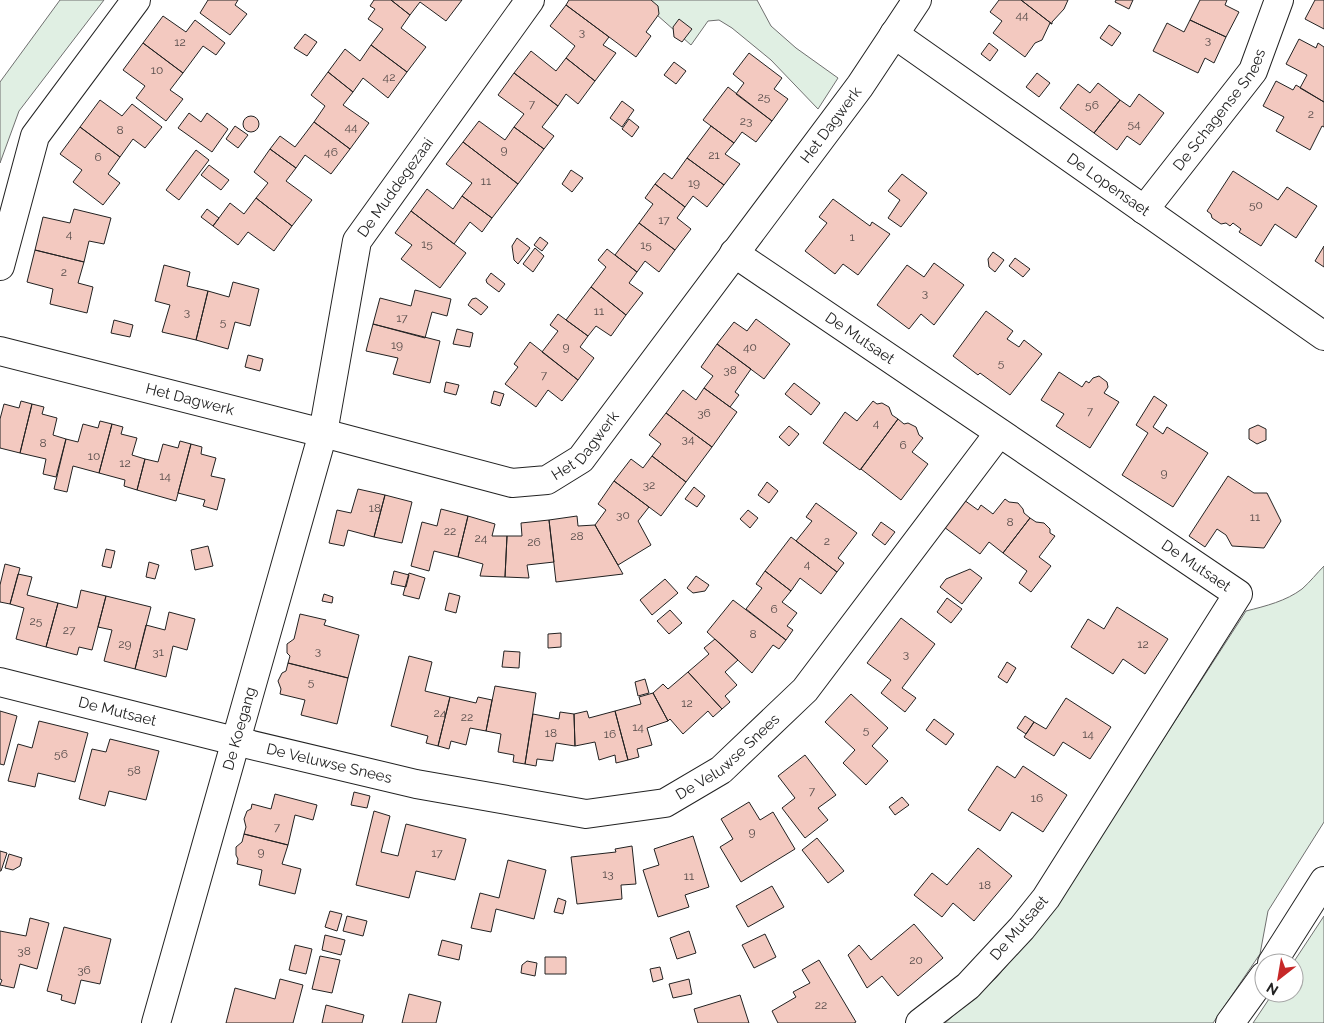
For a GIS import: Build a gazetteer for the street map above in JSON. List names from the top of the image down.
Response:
{
  "streets": {
    "street": [
      "De Schagense Snees",
      "Het Dagwerk",
      "De Lopensaet",
      "De Muddegezaai",
      "De Mutsaet",
      "De Koegang",
      "De Veluwse Snees"
    ]
  },
  "crossings": [
    ["De Schagense Snees", "De Lopensaet"],
    ["Het Dagwerk", "De Lopensaet"],
    ["Het Dagwerk", "De Muddegezaai"],
    ["Het Dagwerk", "De Mutsaet"],
    ["Het Dagwerk", "De Koegang"],
    ["De Muddegezaai", "De Koegang"],
    ["De Mutsaet", "De Koegang"],
    ["De Mutsaet", "De Veluwse Snees"],
    ["De Koegang", "De Veluwse Snees"]
  ],
  "house_numbers": [
    "44",
    "3",
    "3",
    "12",
    "10",
    "42",
    "25",
    "7",
    "56",
    "2",
    "23",
    "54",
    "44",
    "8",
    "9",
    "46",
    "21",
    "6",
    "11",
    "19",
    "50",
    "17",
    "4",
    "1",
    "15",
    "15",
    "2",
    "3",
    "11",
    "3",
    "17",
    "5",
    "19",
    "9",
    "40",
    "5",
    "38",
    "7",
    "7",
    "36",
    "4",
    "34",
    "8",
    "6",
    "10",
    "12",
    "9",
    "14",
    "32",
    "18",
    "30",
    "11",
    "8",
    "22",
    "28",
    "24",
    "2",
    "26",
    "4",
    "6",
    "25",
    "27",
    "8",
    "29",
    "12",
    "3",
    "31",
    "3",
    "5",
    "12",
    "24",
    "22",
    "14",
    "5",
    "18",
    "16",
    "14",
    "56",
    "58",
    "7",
    "16",
    "7",
    "9",
    "9",
    "17",
    "13",
    "11",
    "18",
    "38",
    "20",
    "36",
    "22"
  ],
  "north": "bottom left"
}
